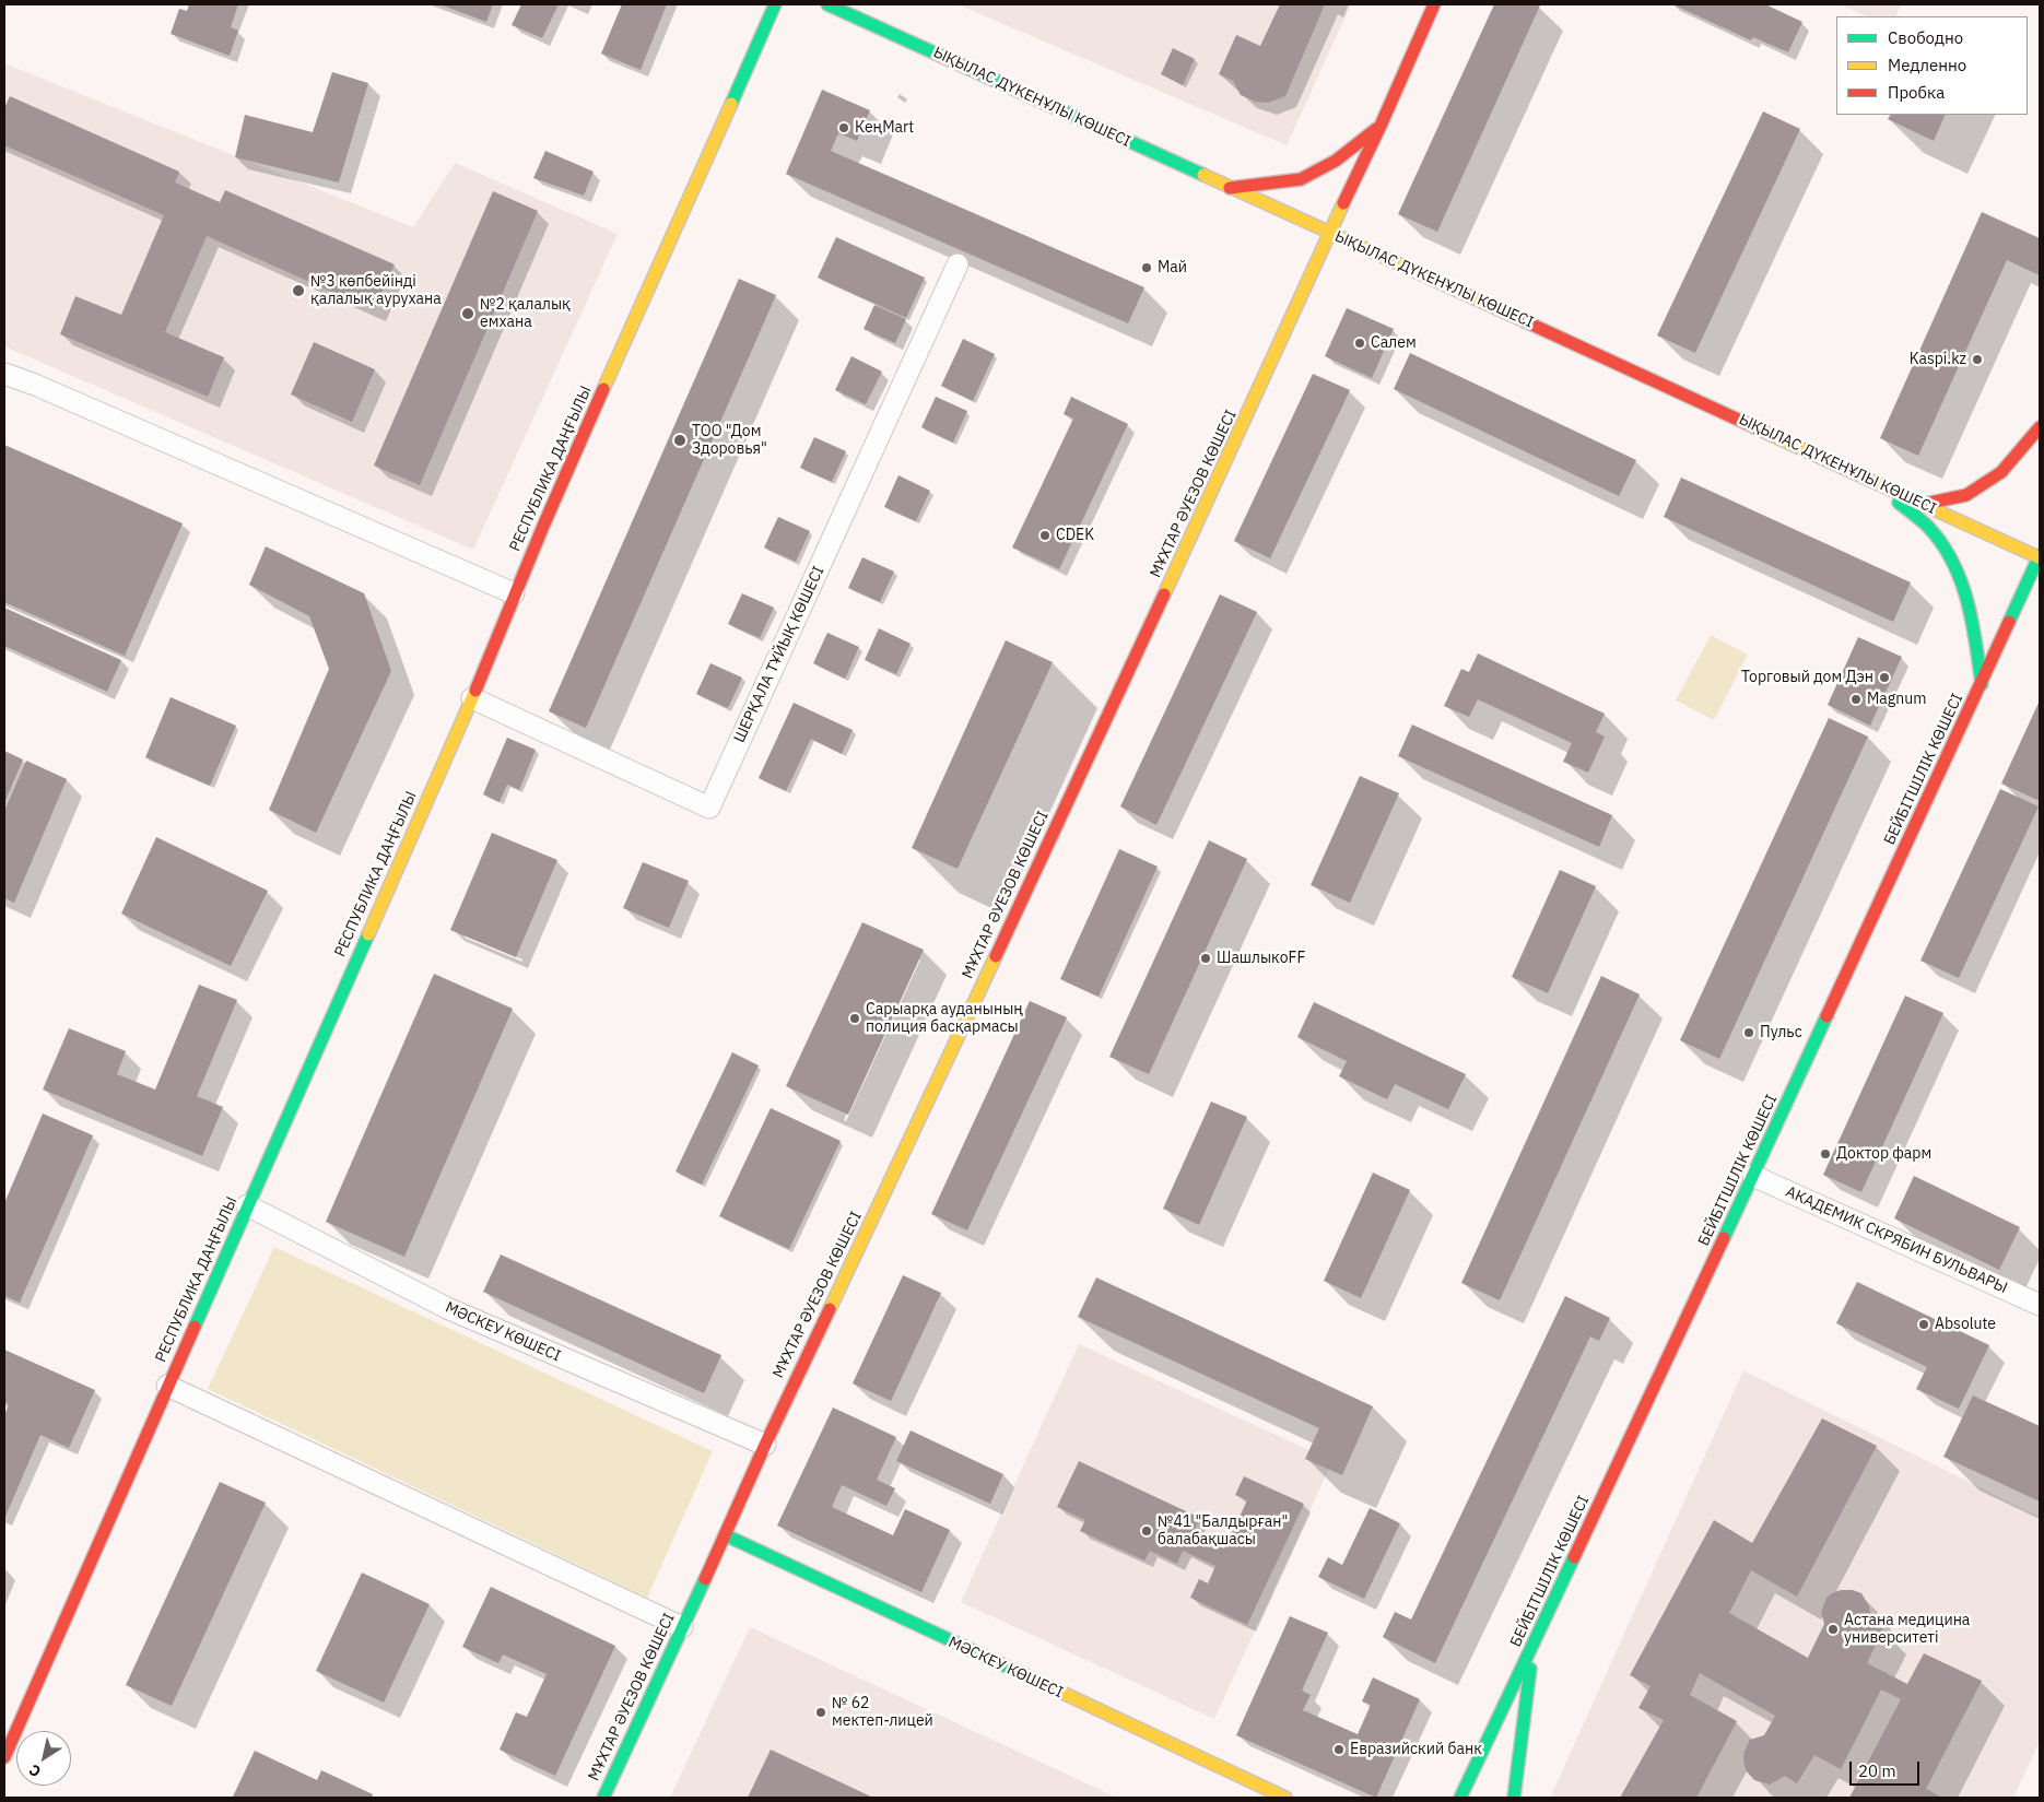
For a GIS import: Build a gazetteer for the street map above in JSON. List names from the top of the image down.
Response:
{
  "streets": {
    "street": [
      "ЫҚЫЛАС ДҮКЕНҰЛЫ КӨШЕСІ",
      "РЕСПУБЛИКА ДАҢҒЫЛЫ",
      "МҰХТАР ӘУЕЗОВ КӨШЕСІ",
      "ШЕРҚАЛА ТҰЙЫҚ КӨШЕСІ",
      "БЕЙБІТШІЛІК КӨШЕСІ",
      "АКАДЕМИК СКРЯБИН БУЛЬВАРЫ",
      "МӘСКЕУ КӨШЕСІ"
    ]
  },
  "crossings": [
    ["ЫҚЫЛАС ДҮКЕНҰЛЫ КӨШЕСІ", "МҰХТАР ӘУЕЗОВ КӨШЕСІ"],
    ["ЫҚЫЛАС ДҮКЕНҰЛЫ КӨШЕСІ", "БЕЙБІТШІЛІК КӨШЕСІ"],
    ["РЕСПУБЛИКА ДАҢҒЫЛЫ", "ШЕРҚАЛА ТҰЙЫҚ КӨШЕСІ"],
    ["РЕСПУБЛИКА ДАҢҒЫЛЫ", "МӘСКЕУ КӨШЕСІ"],
    ["МҰХТАР ӘУЕЗОВ КӨШЕСІ", "МӘСКЕУ КӨШЕСІ"],
    ["БЕЙБІТШІЛІК КӨШЕСІ", "АКАДЕМИК СКРЯБИН БУЛЬВАРЫ"]
  ],
  "places": [
    "КеңMart",
    "Май",
    "№3 көпбейінді қалалық аурухана",
    "№2 қалалық емхана",
    "Салем",
    "Kaspi.kz",
    "ТОО \"Дом Здоровья\"",
    "CDEK",
    "Торговый дом Дэн",
    "Magnum",
    "ШашлыкoFF",
    "Сарыарқа ауданының полиция басқармасы",
    "Пульс",
    "Доктор фарм",
    "Absolute",
    "№41 \"Балдырған\" балабақшасы",
    "Астана медицина университеті",
    "№ 62 мектеп-лицей",
    "Евразийский банк"
  ],
  "legend": ["Свободно", "Медленно", "Пробка"],
  "scale_bar": "20 m",
  "north": "bottom left"
}
